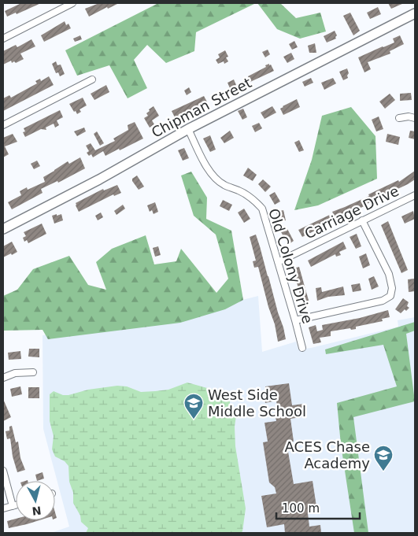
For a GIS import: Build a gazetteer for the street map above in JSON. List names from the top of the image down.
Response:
{
  "streets": {
    "street": ["Chipman Street", "Carriage Drive", "Old Colony Drive"]
  },
  "crossings": [
    ["Chipman Street", "Old Colony Drive"],
    ["Carriage Drive", "Old Colony Drive"]
  ],
  "places": {
    "school or university": ["West Side Middle School", "ACES Chase Academy"]
  },
  "scale_bar": "100 m",
  "north": "bottom"
}
